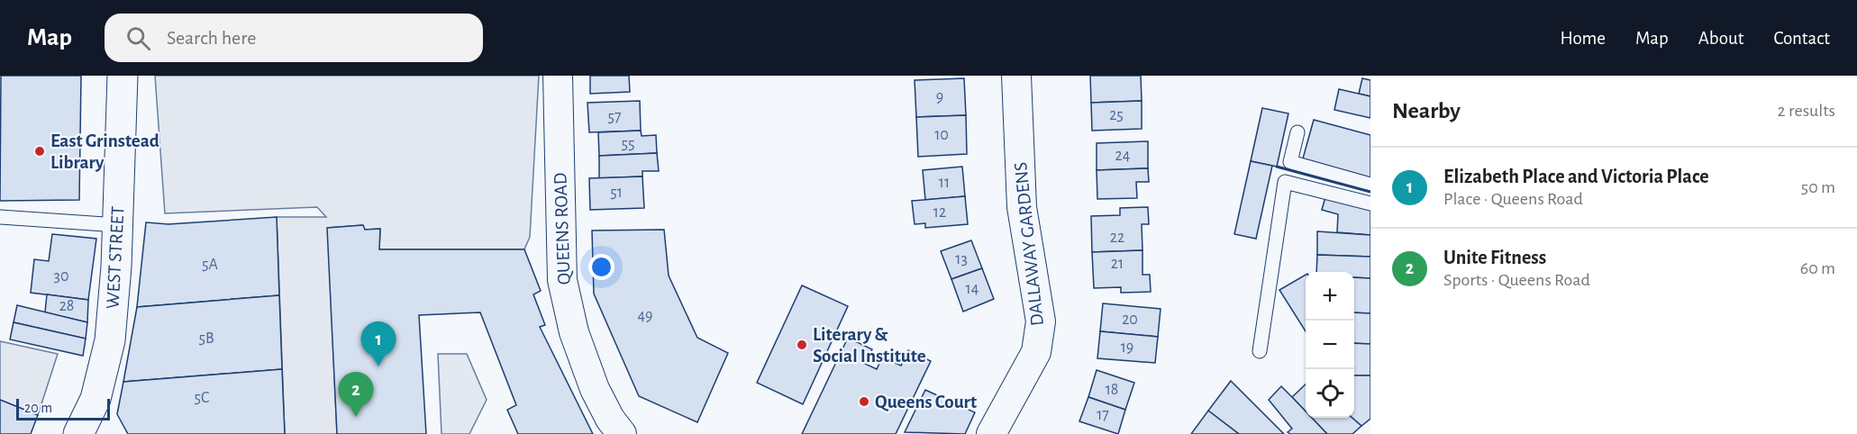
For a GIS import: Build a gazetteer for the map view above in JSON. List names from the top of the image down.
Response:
{
  "streets": {
    "street": ["QUEENS ROAD", "DALLAWAY GARDENS", "WEST STREET"]
  },
  "places": ["East Grinstead Library", "Literary & Social Institute", "Queens Court"],
  "house_numbers": [
    "9",
    "25",
    "57",
    "10",
    "55",
    "24",
    "11",
    "51",
    "12",
    "22",
    "13",
    "21",
    "5A",
    "30",
    "14",
    "28",
    "49",
    "20",
    "5B",
    "19",
    "18",
    "5C",
    "17"
  ],
  "scale_bar": "20 m",
  "page": {
    "header": "Map",
    "search": "Search here",
    "nav": [
      "Home",
      "Map",
      "About",
      "Contact"
    ],
    "heading": ["Nearby", "2 results"],
    "list": [
      {
        "mark": "1",
        "name": "Elizabeth Place and Victoria Place",
        "note": "Place · Queens Road",
        "value": "50 m"
      },
      {
        "mark": "2",
        "name": "Unite Fitness",
        "note": "Sports · Queens Road",
        "value": "60 m"
      }
    ],
    "map_buttons": ["+", "−"],
    "pins": ["1", "2"],
    "scale": "20 m"
  }
}
